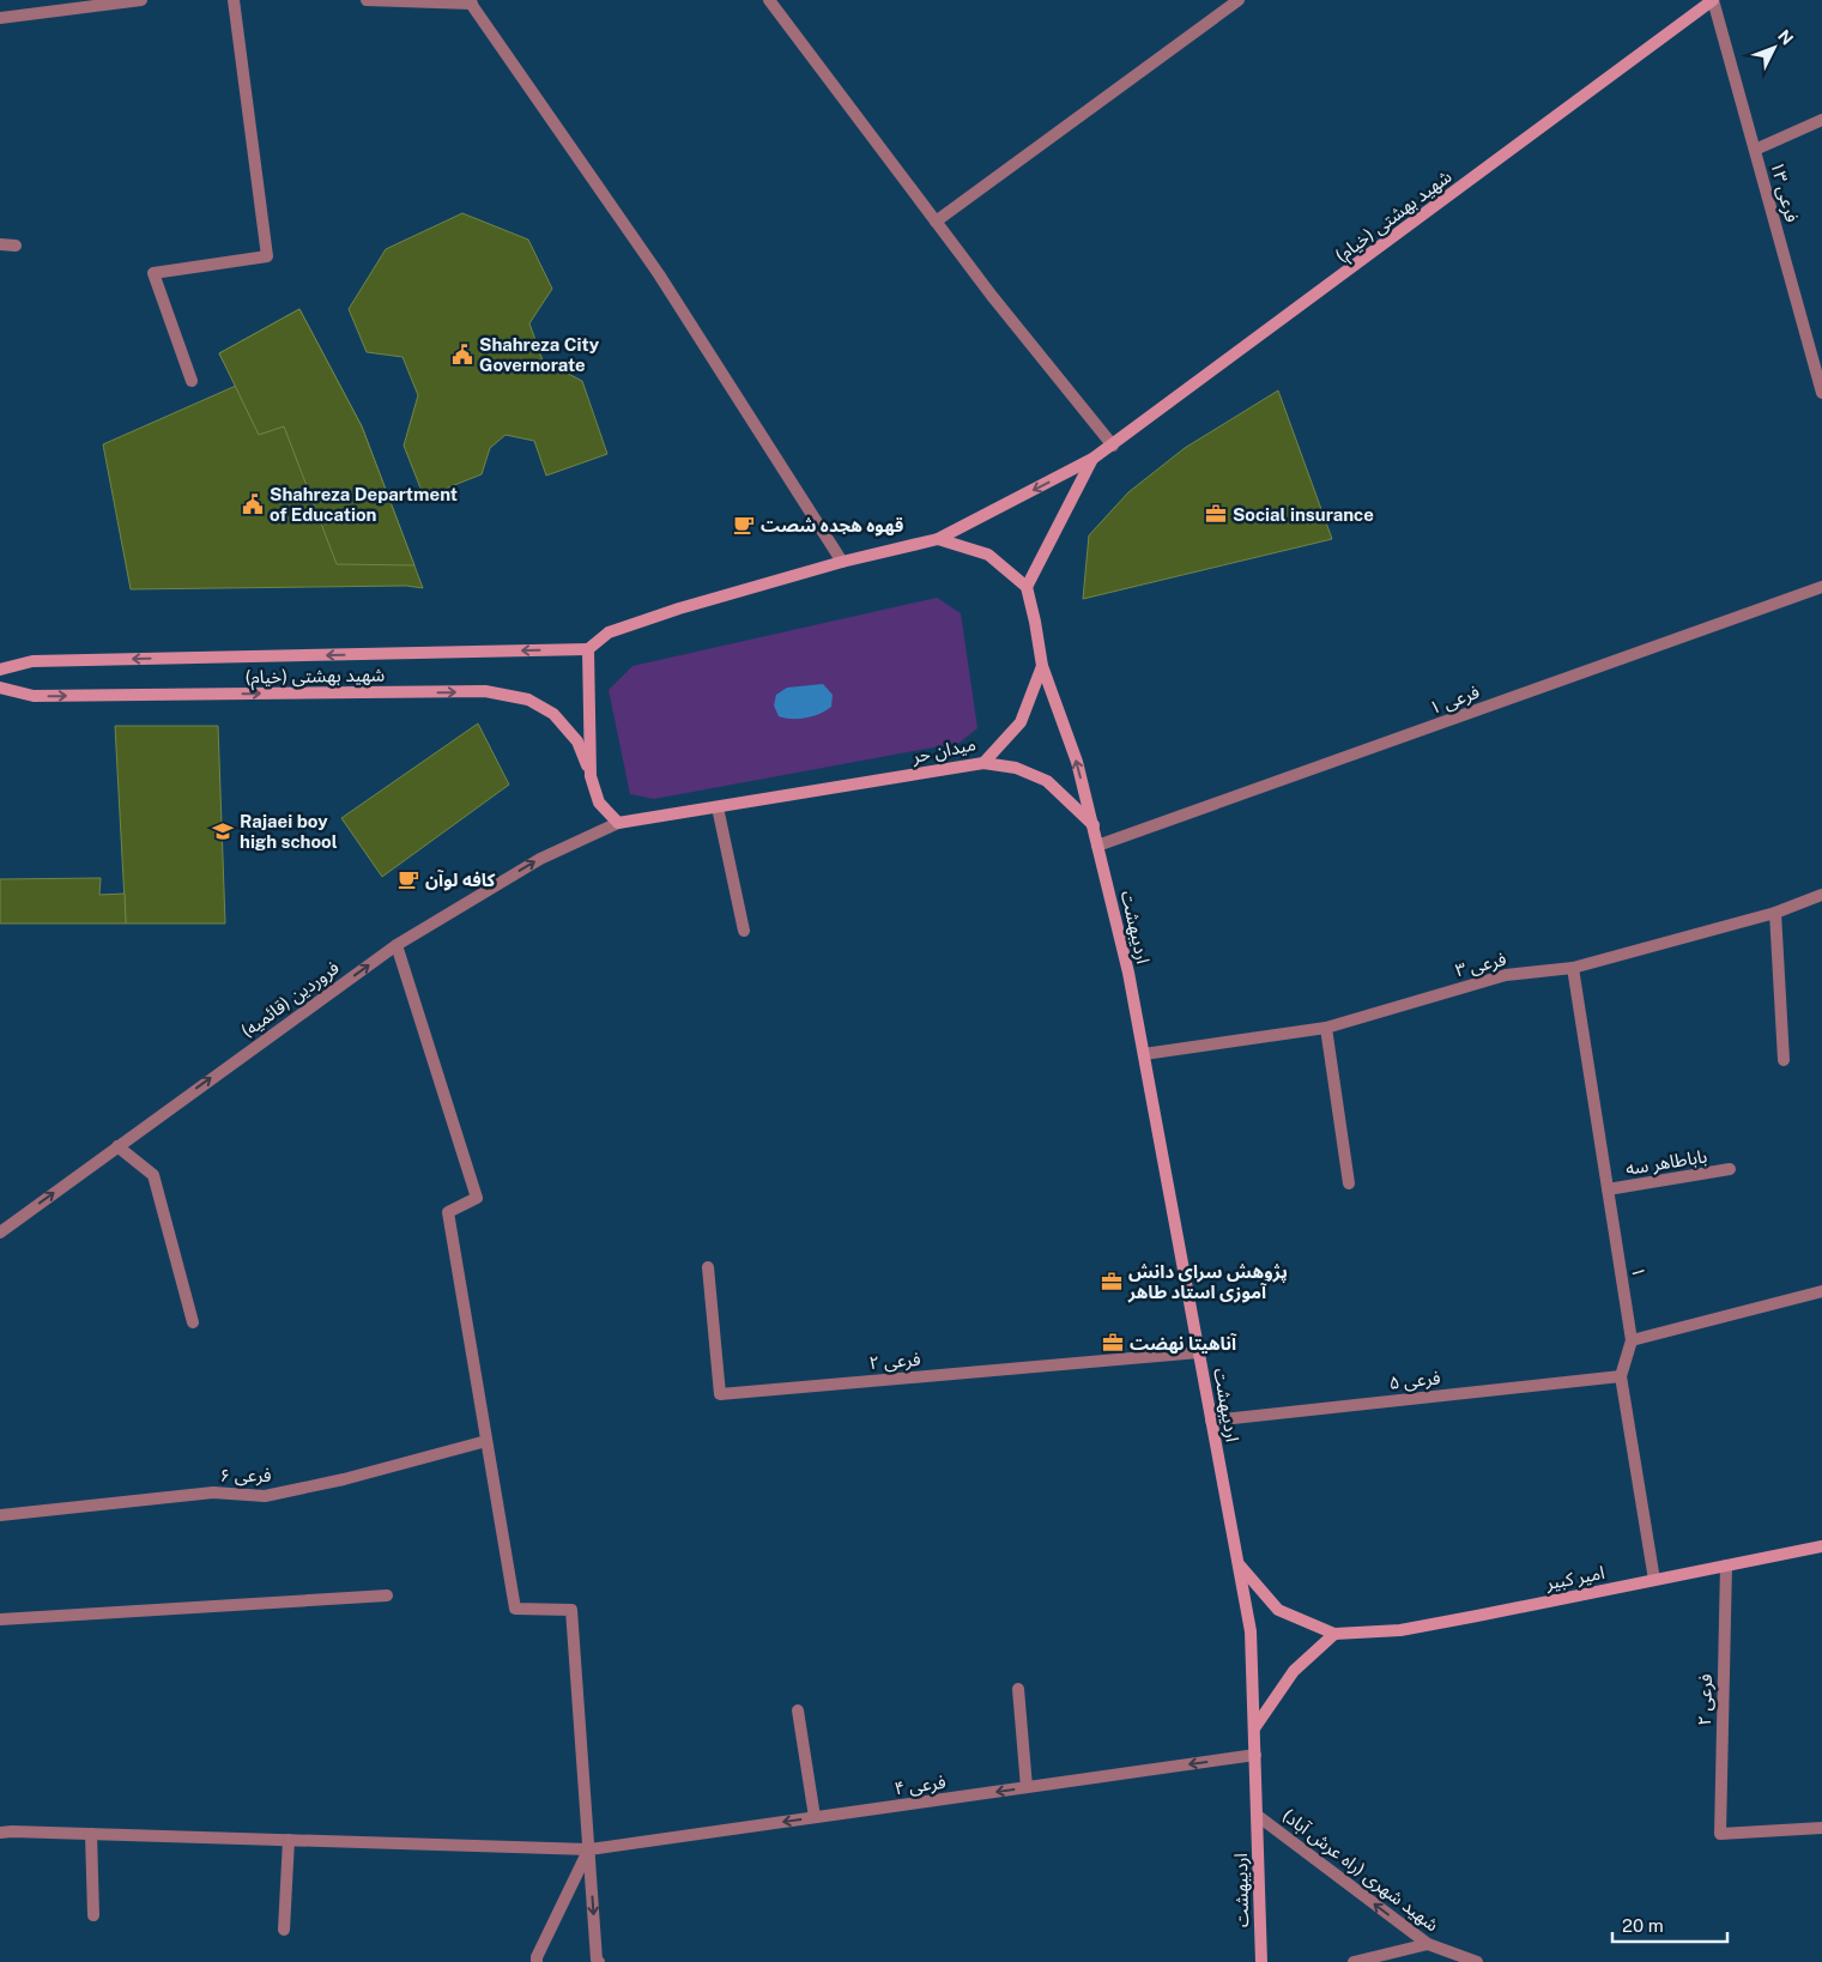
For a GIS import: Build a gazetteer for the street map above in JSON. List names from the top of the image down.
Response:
{
  "streets": {
    "main road": [
      "شهید بهشتی (خیام)",
      "میدان حر",
      "اردیبهشت",
      "امیر کبیر"
    ],
    "street": [
      "فرعی ۱۳",
      "فرعی ۱",
      "فرعی ۳",
      "فروردین (قائمیه)",
      "باباطاهر سه",
      "۱",
      "فرعی ۲",
      "فرعی ۵",
      "فرعی ۶",
      "فرعی ۴",
      "شهید شهری (راه عرش آباد)"
    ]
  },
  "crossings": [
    ["فرعی ۱۳", "شهید بهشتی (خیام)"],
    ["فرعی ۱", "اردیبهشت"],
    ["میدان حر", "اردیبهشت"],
    ["میدان حر", "فروردین (قائمیه)"],
    ["اردیبهشت", "فرعی ۳"],
    ["اردیبهشت", "فرعی ۲"],
    ["اردیبهشت", "فرعی ۵"],
    ["اردیبهشت", "فرعی ۴"],
    ["اردیبهشت", "شهید شهری (راه عرش آباد)"],
    ["فرعی ۳", "۱"],
    ["باباطاهر سه", "۱"],
    ["۱", "فرعی ۵"],
    ["۱", "امیر کبیر"],
    ["فرعی ۲", "امیر کبیر"]
  ],
  "one_way": ["فروردین (قائمیه)", "فرعی ۴", "شهید شهری (راه عرش آباد)"],
  "places": {
    "public building": ["Shahreza City Governorate", "Shahreza Department of Education"],
    "office": ["Social insurance", "پژوهش سرای دانش آموزی استاد طاهر", "آناهیتا نهضت"],
    "cafe": ["قهوه هجده شصت", "کافه لوآن"],
    "school or university": ["Rajaei boy high school"]
  },
  "scale_bar": "20 m",
  "north": "top right"
}
